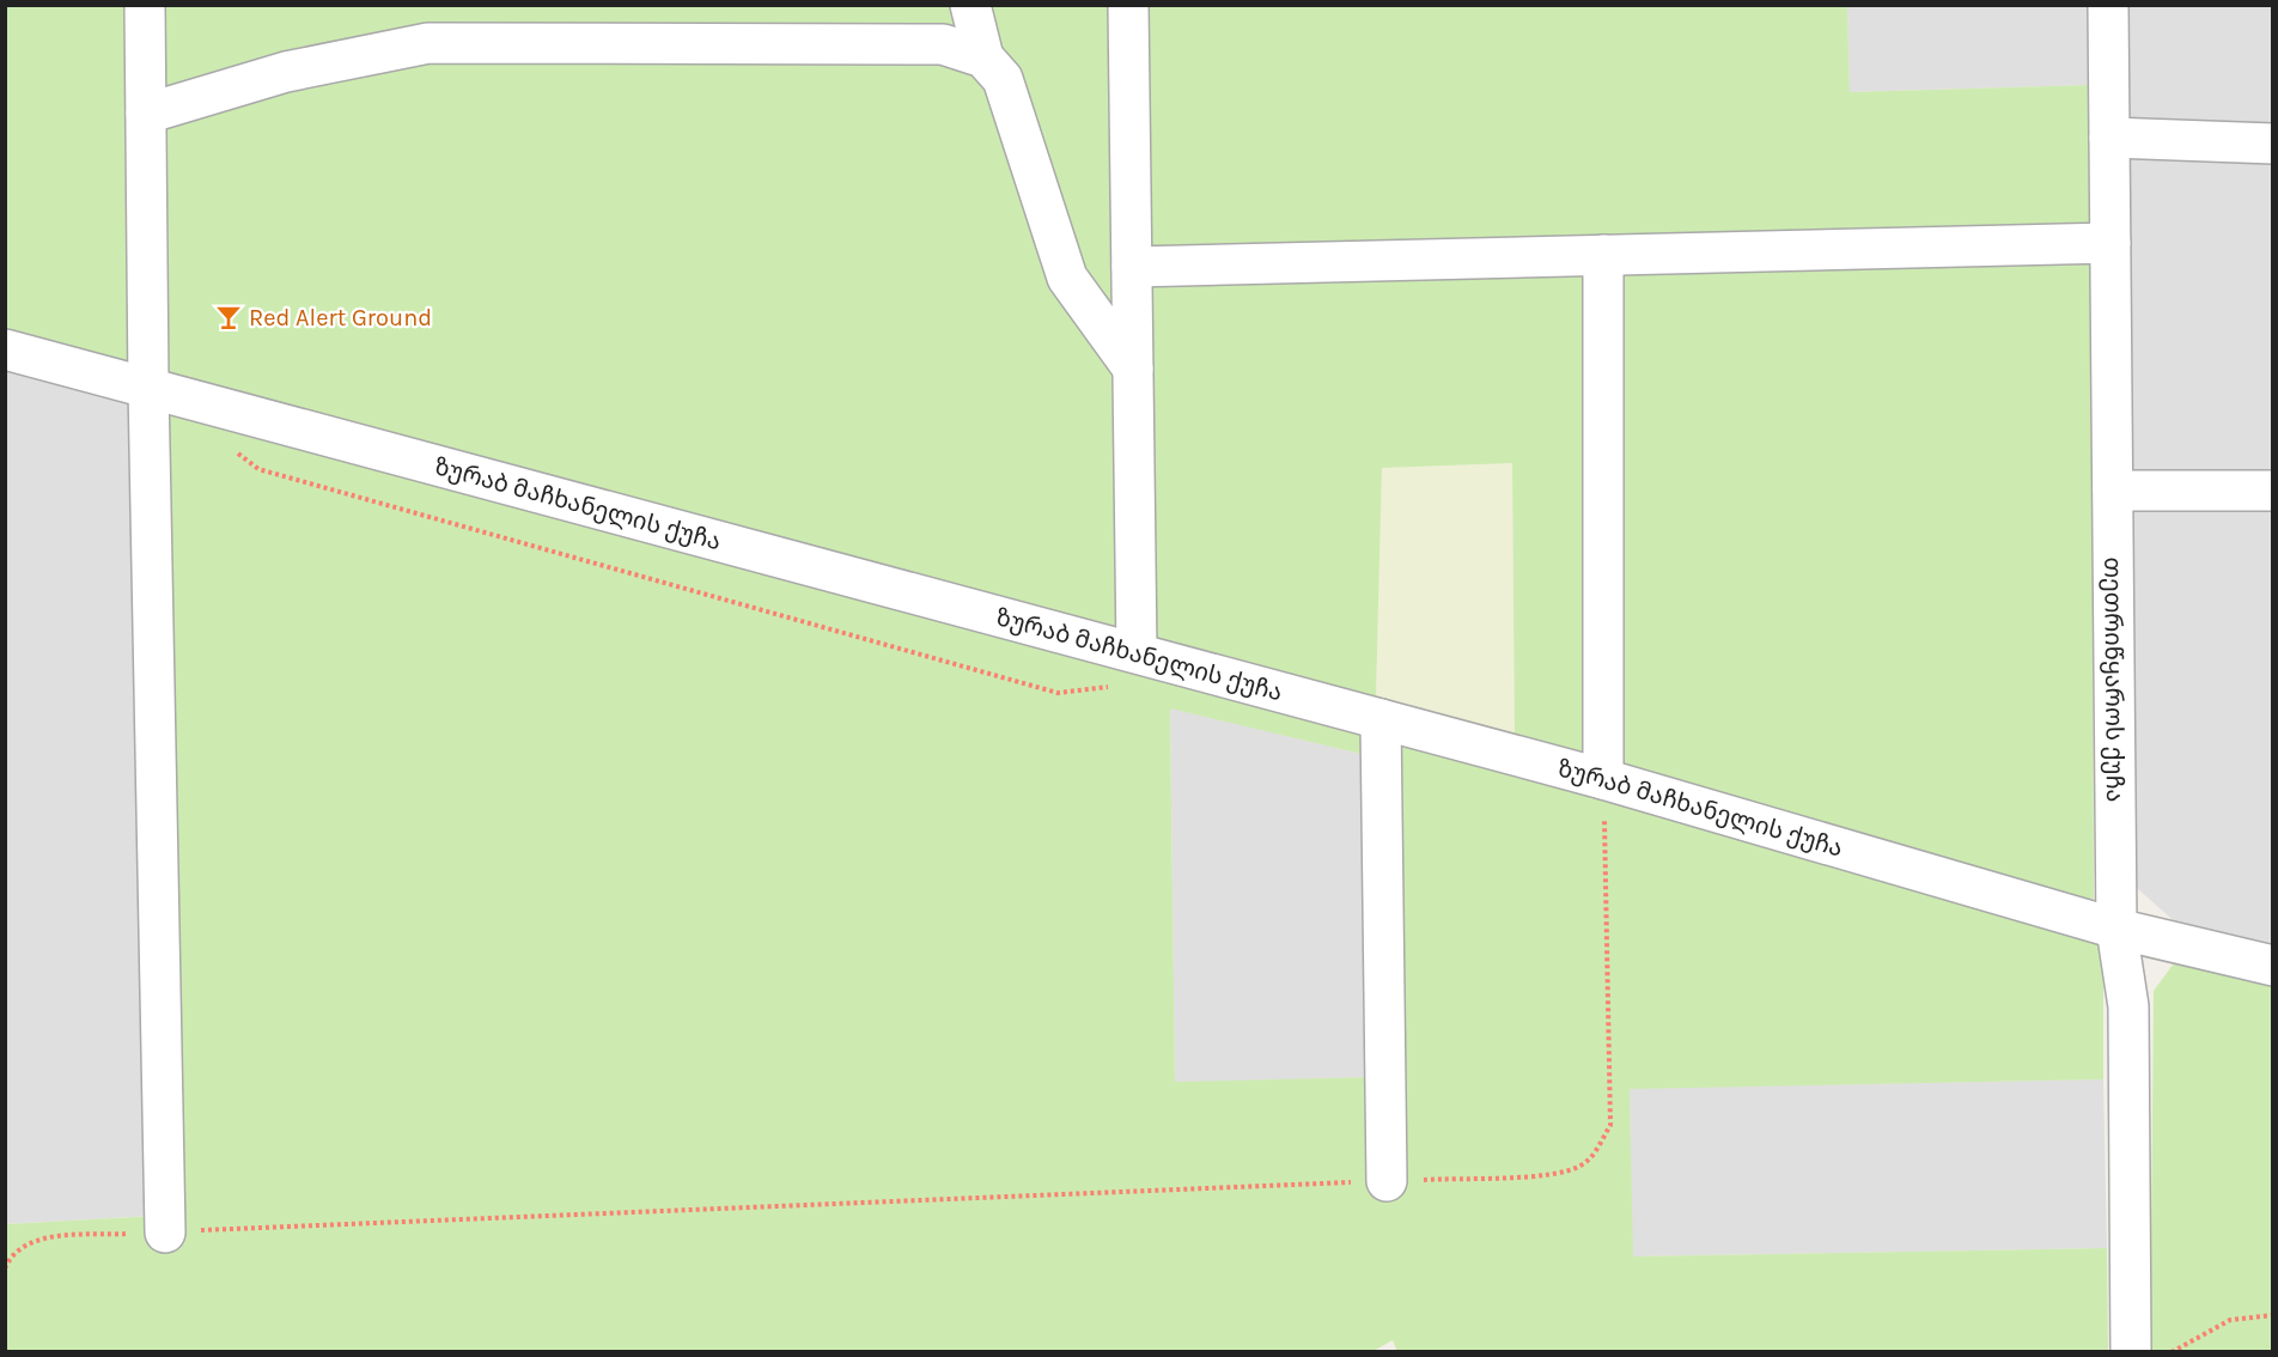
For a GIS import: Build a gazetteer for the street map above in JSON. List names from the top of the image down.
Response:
{
  "streets": {
    "street": ["ზურაბ მაჩხანელის ქუჩა", "თეთრიწყაროს ქუჩა"]
  },
  "crossings": [
    ["ზურაბ მაჩხანელის ქუჩა", "თეთრიწყაროს ქუჩა"]
  ],
  "places": {
    "bar": ["Red Alert Ground"]
  }
}
